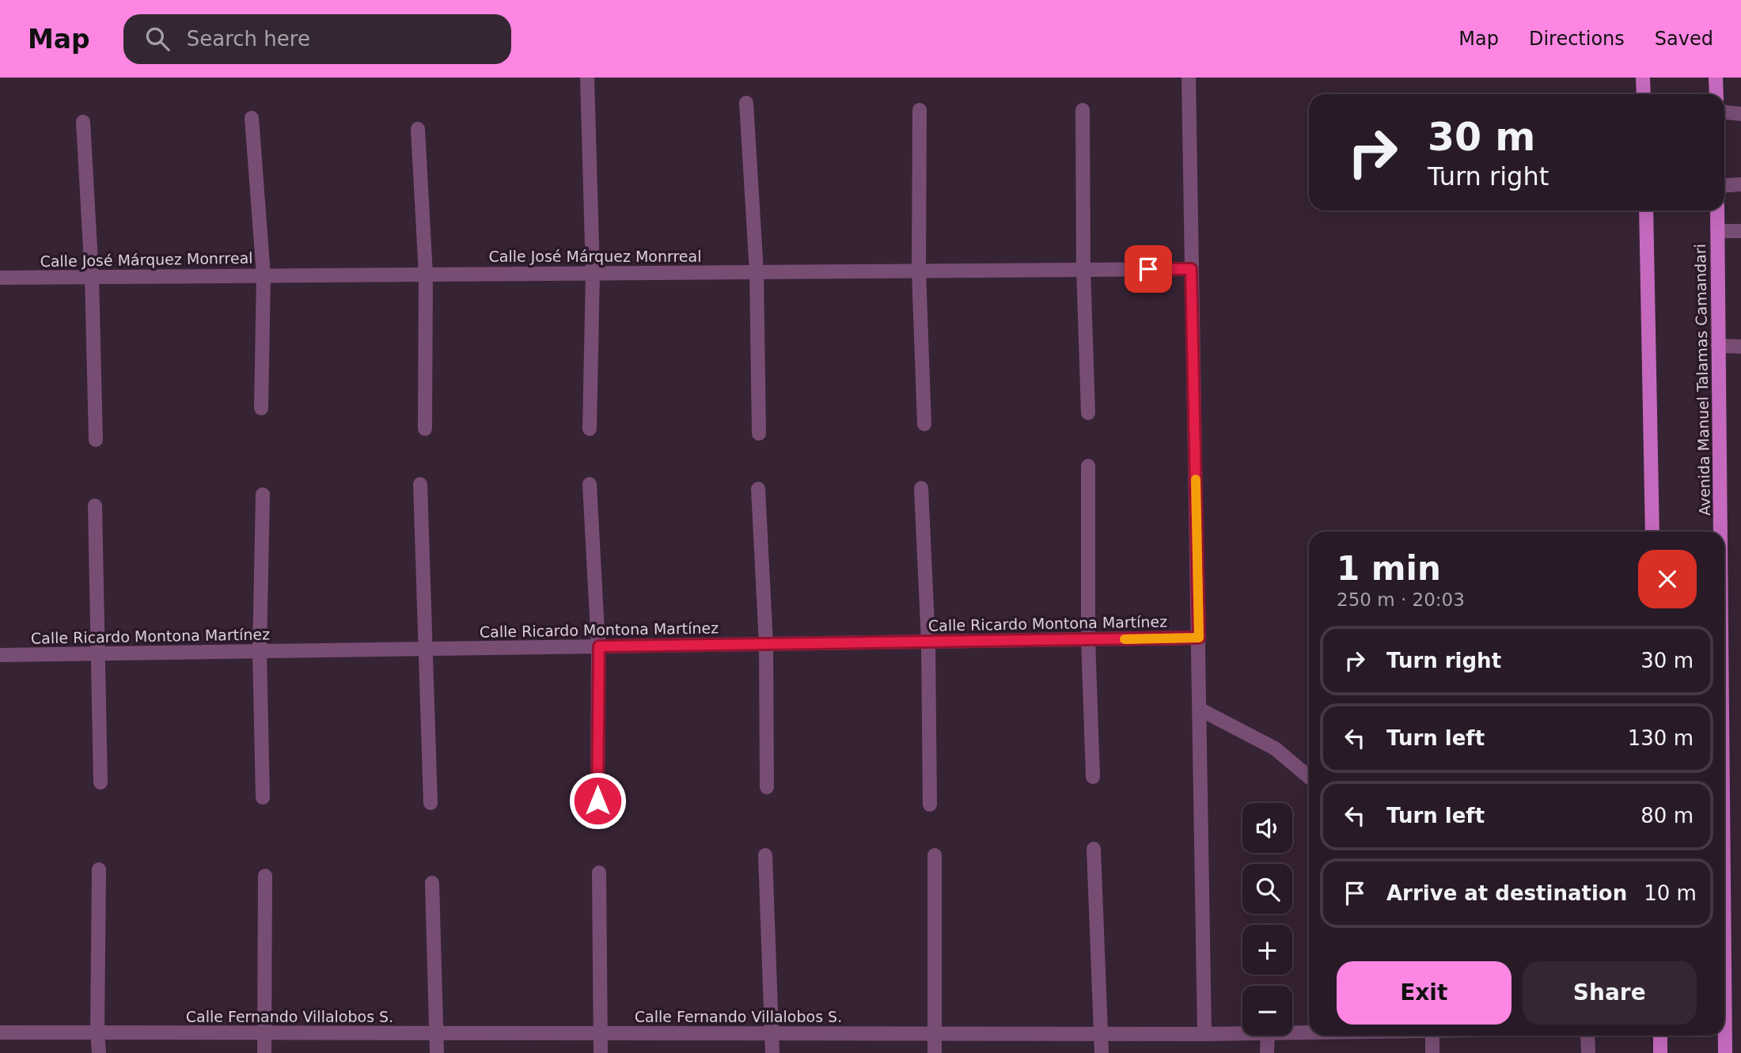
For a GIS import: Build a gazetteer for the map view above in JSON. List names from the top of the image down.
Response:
{
  "streets": {
    "main road": ["Avenida Manuel Talamas Camandari"],
    "street": ["Calle José Márquez Monrreal", "Calle Ricardo Montona Martínez", "Calle Fernando Villalobos S."]
  },
  "page": {
    "header": "Map",
    "search": "Search here",
    "nav": ["Map", "Directions", "Saved"],
    "turn": ["30 m", "Turn right"],
    "heading": ["1 min", "250 m · 20:03"],
    "list": [
      {
        "name": "Turn right",
        "value": "30 m"
      },
      {
        "name": "Turn left",
        "value": "130 m"
      },
      {
        "name": "Turn left",
        "value": "80 m"
      },
      {
        "name": "Arrive at destination",
        "value": "10 m"
      }
    ],
    "map_buttons": ["+", "−"],
    "buttons": ["Exit", "Share"]
  }
}
